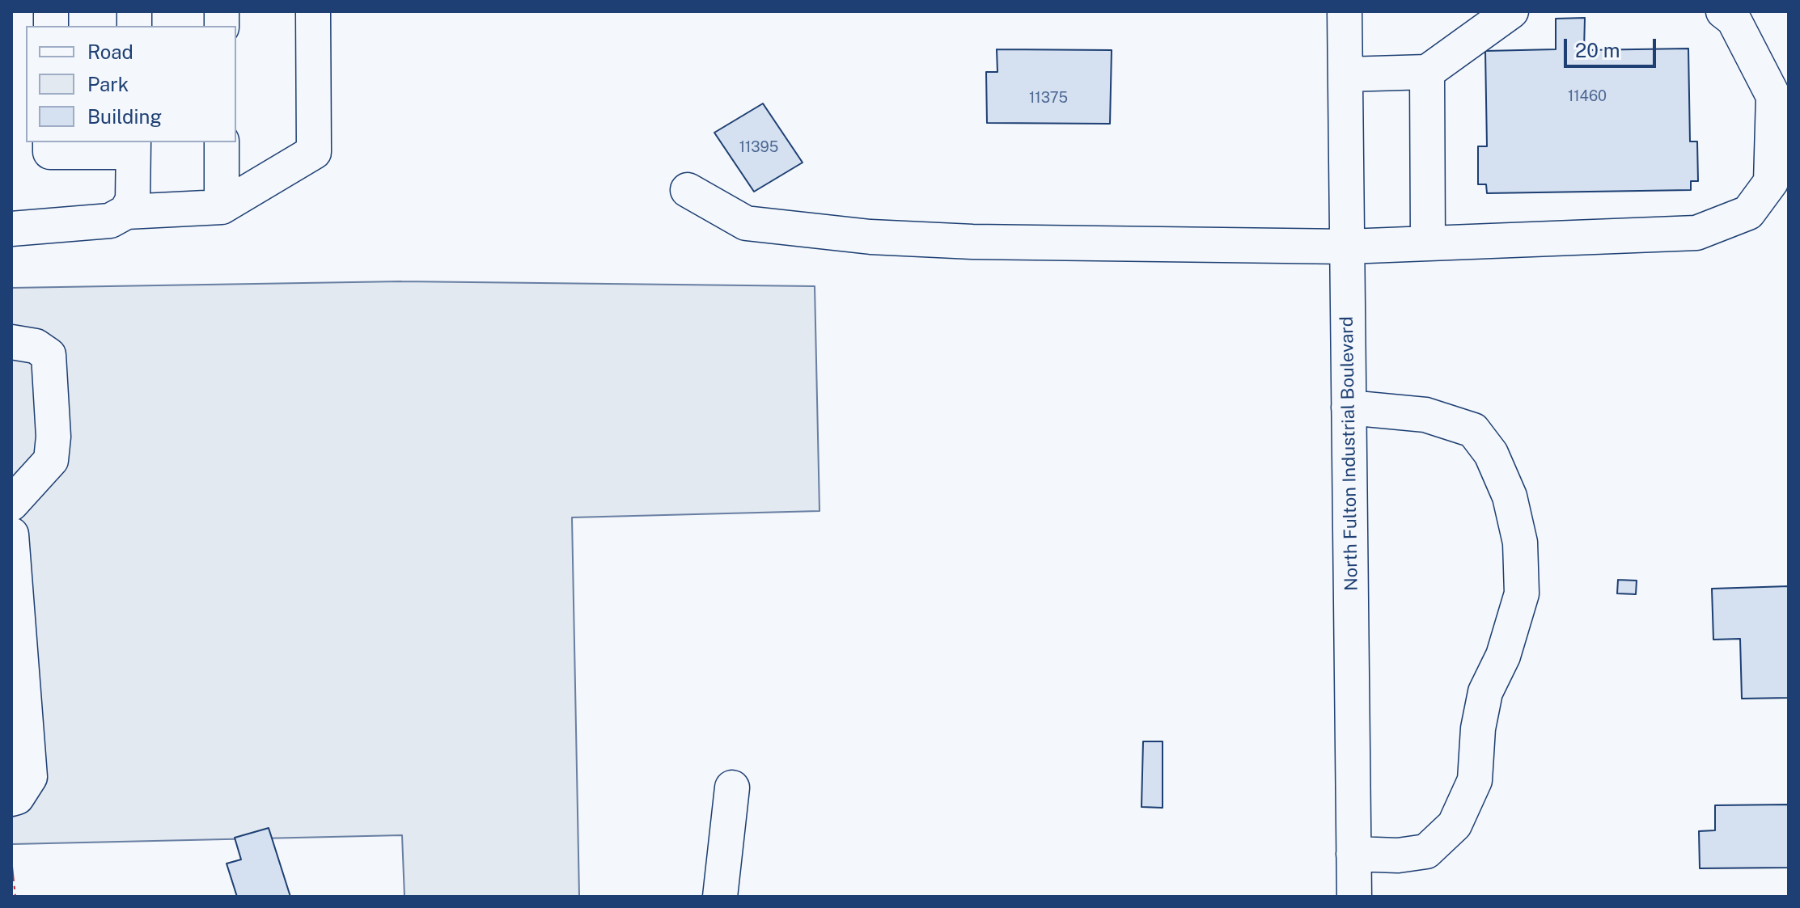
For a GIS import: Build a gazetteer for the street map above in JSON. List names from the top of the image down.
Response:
{
  "streets": {
    "street": ["North Fulton Industrial Boulevard"]
  },
  "house_numbers": ["11460", "11375", "11395"],
  "legend": ["Road", "Park", "Building"],
  "scale_bar": "20 m"
}
